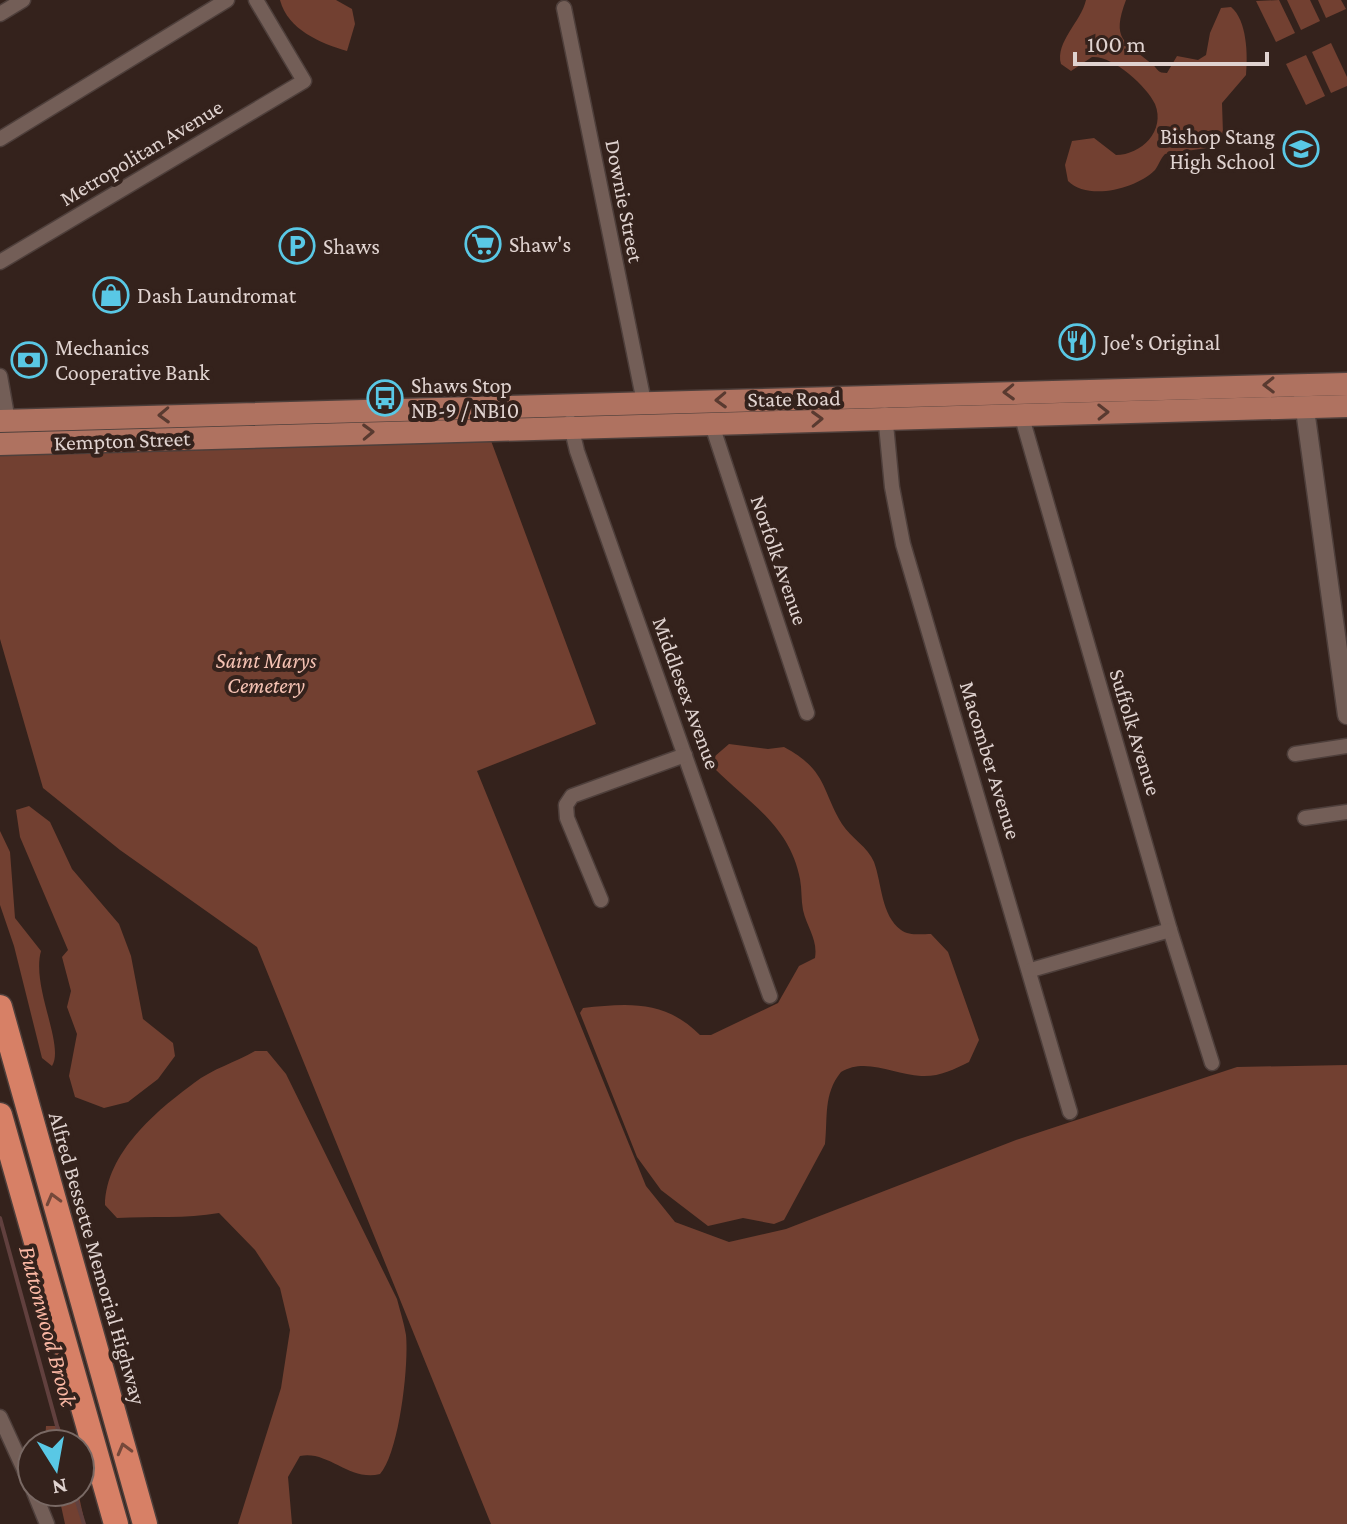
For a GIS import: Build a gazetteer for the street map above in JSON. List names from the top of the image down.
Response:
{
  "streets": {
    "highway": ["Alfred Bessette Memorial Highway"],
    "main road": ["State Road", "Kempton Street"],
    "street": [
      "Metropolitan Avenue",
      "Downie Street",
      "Norfolk Avenue",
      "Middlesex Avenue",
      "Suffolk Avenue",
      "Macomber Avenue"
    ]
  },
  "crossings": [
    ["Downie Street", "State Road"],
    ["State Road", "Kempton Street"],
    ["State Road", "Norfolk Avenue"],
    ["State Road", "Middlesex Avenue"],
    ["State Road", "Suffolk Avenue"],
    ["State Road", "Macomber Avenue"]
  ],
  "water": ["Buttonwood Brook"],
  "parks": ["Saint Marys Cemetery"],
  "places": {
    "school or university": ["Bishop Stang High School"],
    "supermarket": ["Shaw's"],
    "parking": ["Shaws"],
    "shop": ["Dash Laundromat"],
    "restaurant": ["Joe's Original"],
    "bank": ["Mechanics Cooperative Bank"],
    "bus stop": ["Shaws Stop NB-9 / NB10"]
  },
  "scale_bar": "100 m",
  "north": "bottom"
}
